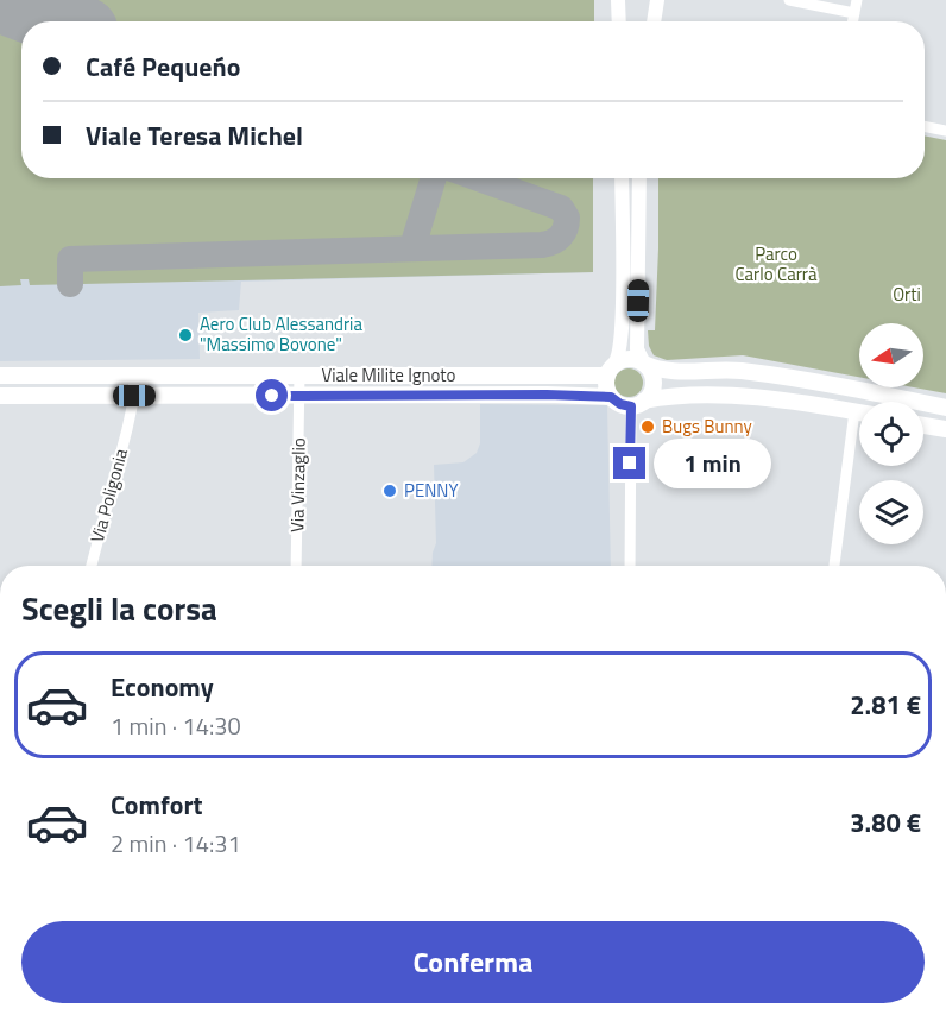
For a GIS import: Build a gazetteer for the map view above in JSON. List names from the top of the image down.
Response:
{
  "streets": {
    "main road": ["Viale Milite Ignoto"],
    "street": ["Via Vinzaglio", "Via Poligonia"]
  },
  "crossings": [
    ["Viale Milite Ignoto", "Via Vinzaglio"],
    ["Viale Milite Ignoto", "Via Poligonia"]
  ],
  "parks": ["Parco Carlo Carrà", "Orti"],
  "places": ["Aero Club Alessandria \"Massimo Bovone\"", "Bugs Bunny", "PENNY"],
  "north": "left",
  "page": {
    "banner": ["Café Pequeńo", "Viale Teresa Michel"],
    "bubble": "1 min",
    "heading": "Scegli la corsa",
    "list": [
      {
        "name": "Economy",
        "note": "1 min · 14:30",
        "value": "2.81 €"
      },
      {
        "name": "Comfort",
        "note": "2 min · 14:31",
        "value": "3.80 €"
      }
    ],
    "buttons": "Conferma"
  }
}
